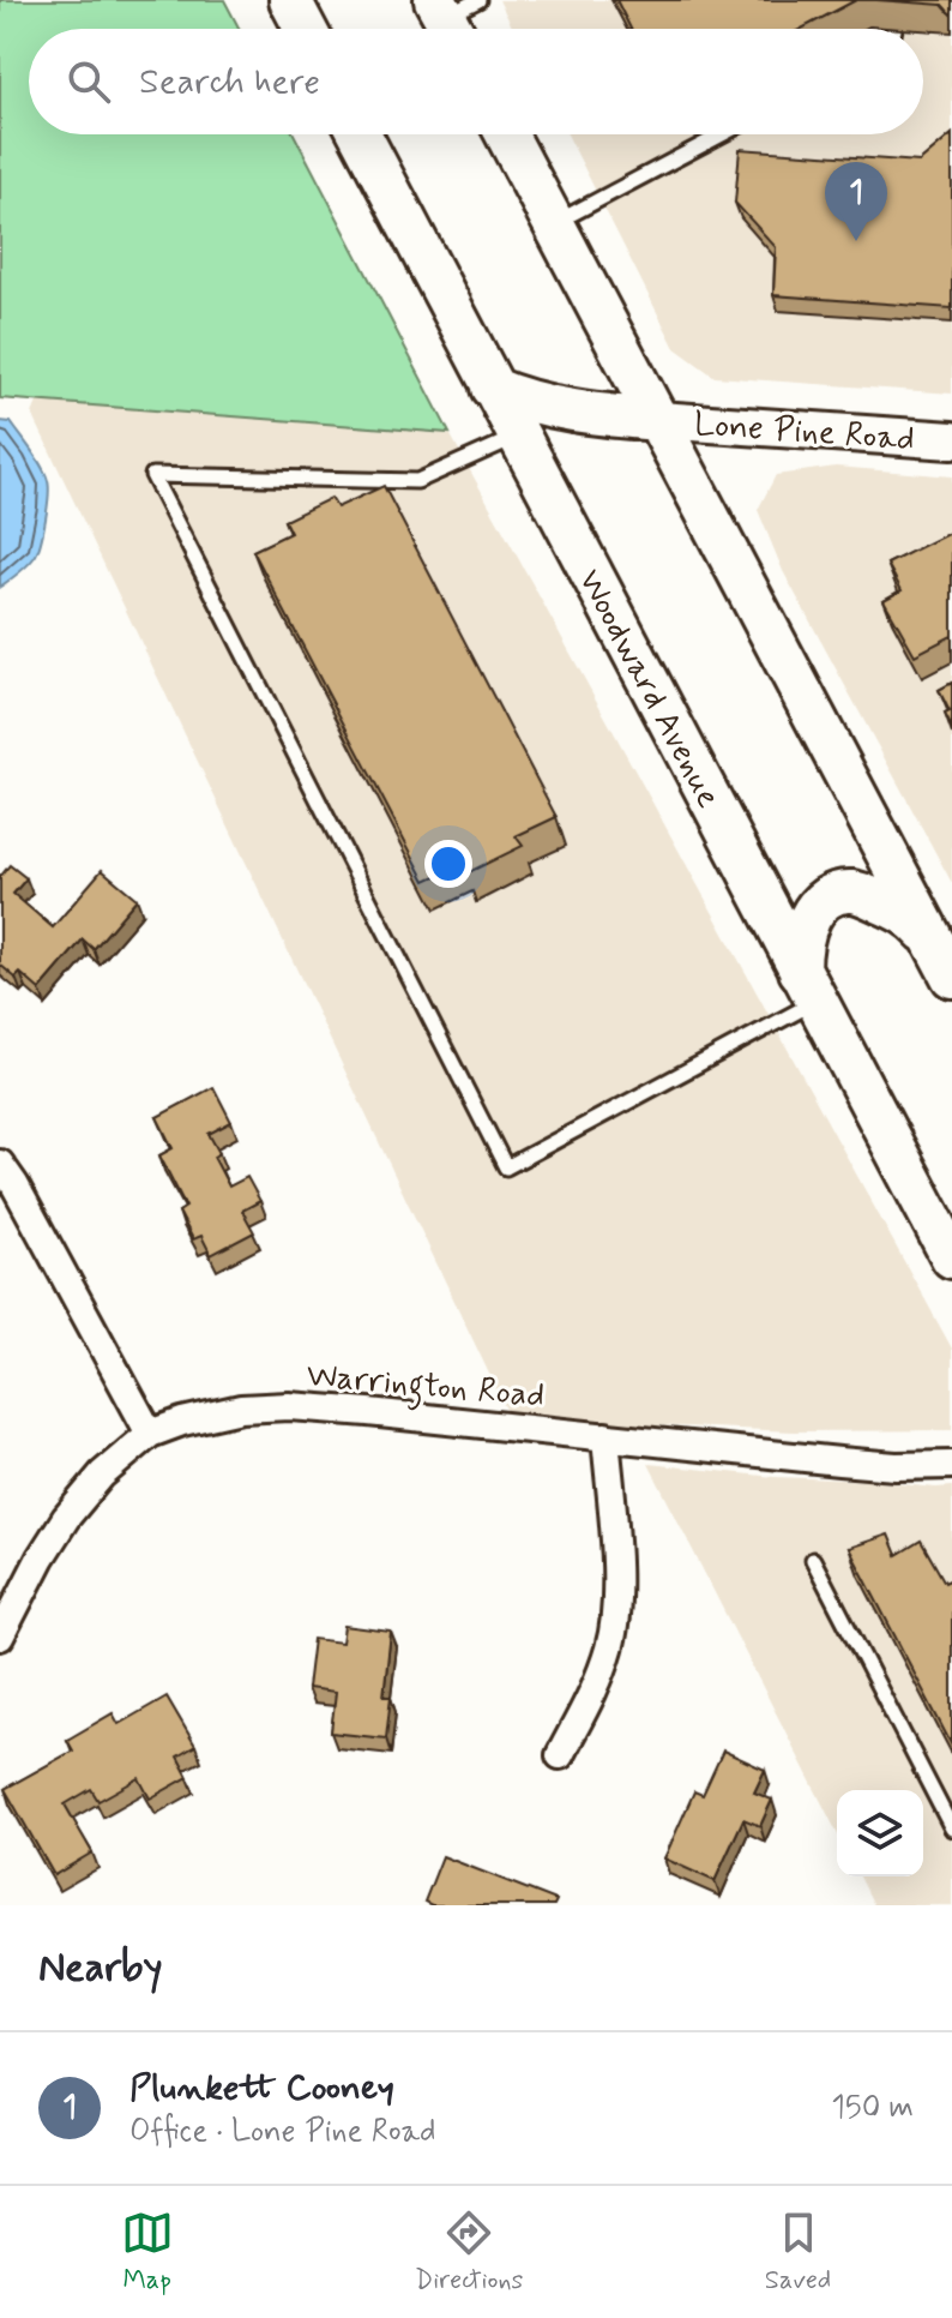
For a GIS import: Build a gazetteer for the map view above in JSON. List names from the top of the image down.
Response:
{
  "streets": {
    "main road": ["Woodward Avenue"],
    "street": ["Lone Pine Road", "Warrington Road"]
  },
  "page": {
    "search": "Search here",
    "pins": "1",
    "heading": "Nearby",
    "list": [
      {
        "mark": "1",
        "name": "Plunkett Cooney",
        "note": "Office · Lone Pine Road",
        "value": "150 m"
      }
    ],
    "nav": ["Map", "Directions", "Saved"]
  }
}
